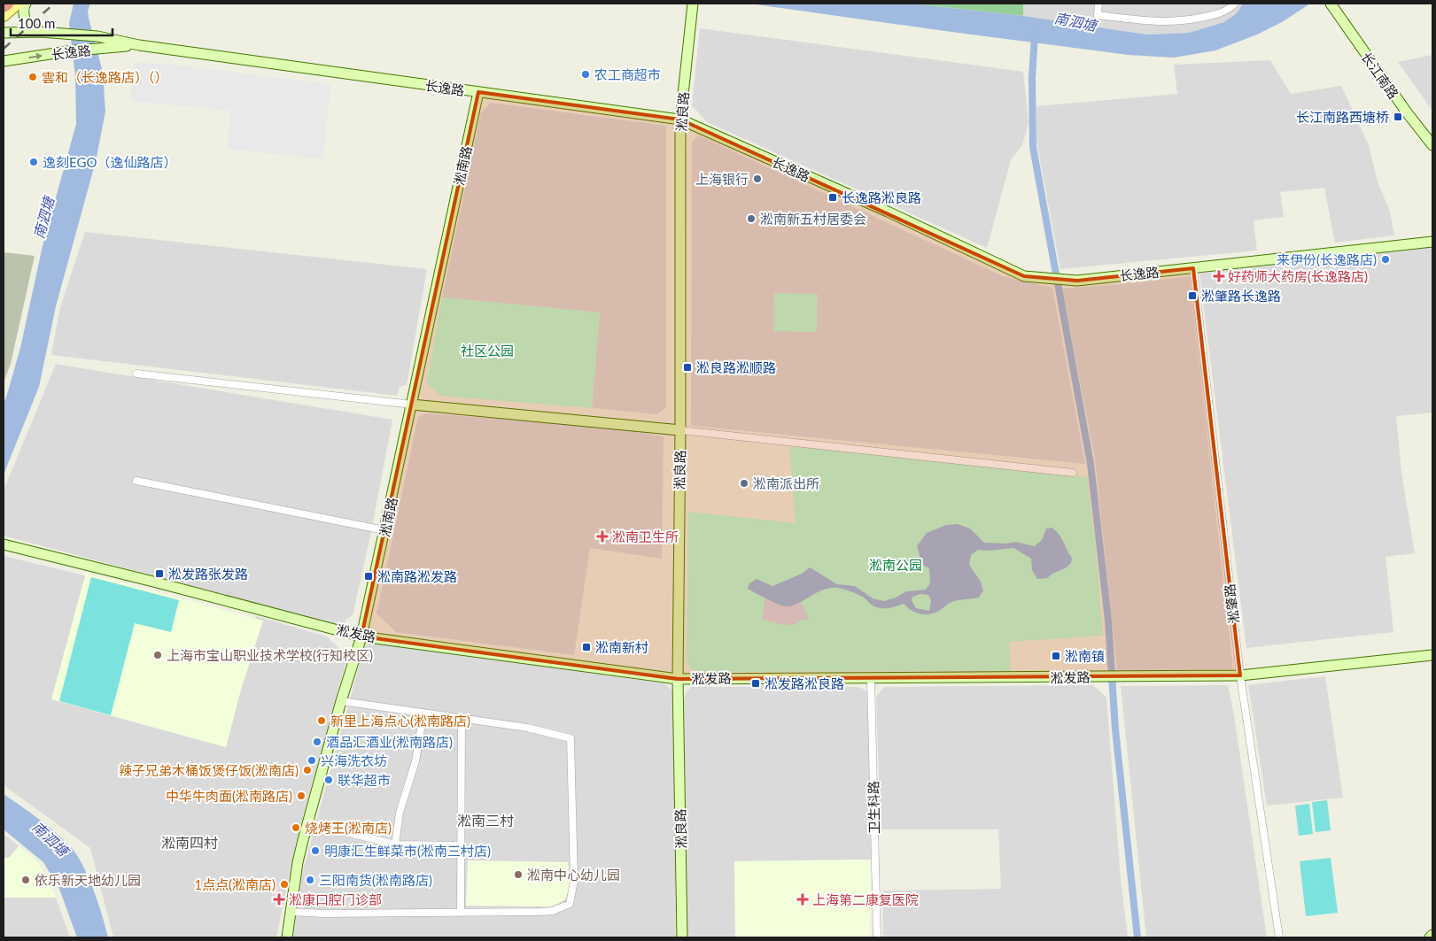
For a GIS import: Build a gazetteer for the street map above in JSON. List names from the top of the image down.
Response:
{
  "streets": {
    "street": [
      "长逸路",
      "长江南路",
      "淞良路",
      "淞南路",
      "淞肇路",
      "淞发路",
      "卫生科路"
    ]
  },
  "crossings": [
    ["长逸路", "淞良路"],
    ["长逸路", "淞南路"],
    ["长逸路", "淞肇路"],
    ["淞良路", "淞发路"],
    ["淞南路", "淞发路"],
    ["淞肇路", "淞发路"],
    ["淞发路", "卫生科路"]
  ],
  "districts": ["淞南三村", "淞南四村"],
  "water": ["南泗塘"],
  "parks": ["社区公园", "淞南公园"],
  "places": {
    "other": [
      "农工商超市",
      "雲和（长逸路店）（）",
      "逸刻EGO（逸仙路店）",
      "上海银行",
      "淞南新五村居委会",
      "来伊份(长逸路店)",
      "淞南派出所",
      "上海市宝山职业技术学校(行知校区)",
      "新里上海点心(淞南路店)",
      "酒品汇酒业(淞南路店)",
      "兴海洗衣坊",
      "辣子兄弟木桶饭煲仔饭(淞南店)",
      "联华超市",
      "中华牛肉面(淞南路店)",
      "烧烤王(淞南店)",
      "明康汇生鲜菜市(淞南三村店)",
      "淞南中心幼儿园",
      "依乐新天地幼儿园",
      "三阳南货(淞南路店)",
      "1点点(淞南店)"
    ],
    "transit": [
      "长江南路西塘桥",
      "长逸路淞良路",
      "淞肇路长逸路",
      "淞良路淞顺路",
      "淞发路张发路",
      "淞南路淞发路",
      "淞南新村",
      "淞南镇",
      "淞发路淞良路"
    ],
    "health": [
      "好药师大药房(长逸路店)",
      "淞南卫生所",
      "淞康口腔门诊部",
      "上海第二康复医院"
    ]
  },
  "scale_bar": "100 m"
}
